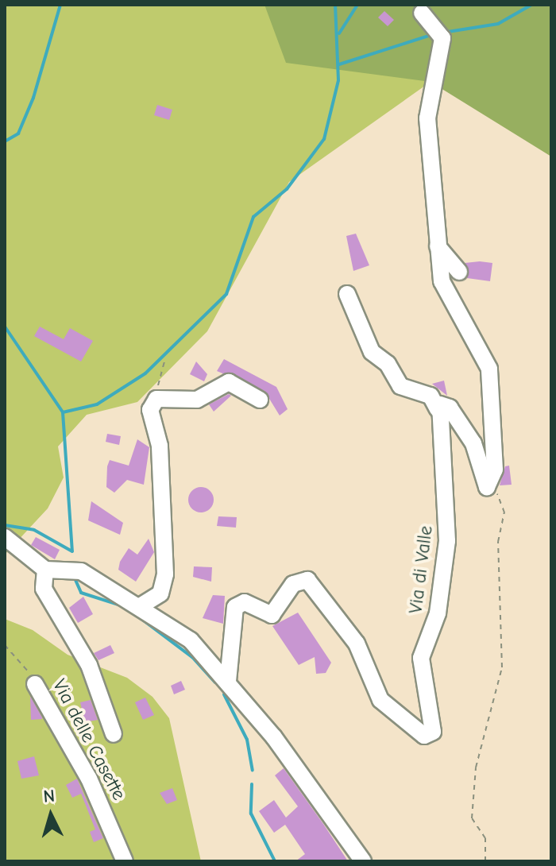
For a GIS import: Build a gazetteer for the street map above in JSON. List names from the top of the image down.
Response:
{
  "streets": {
    "street": ["Via di Valle", "Via delle Casette"]
  },
  "north": "top"
}
